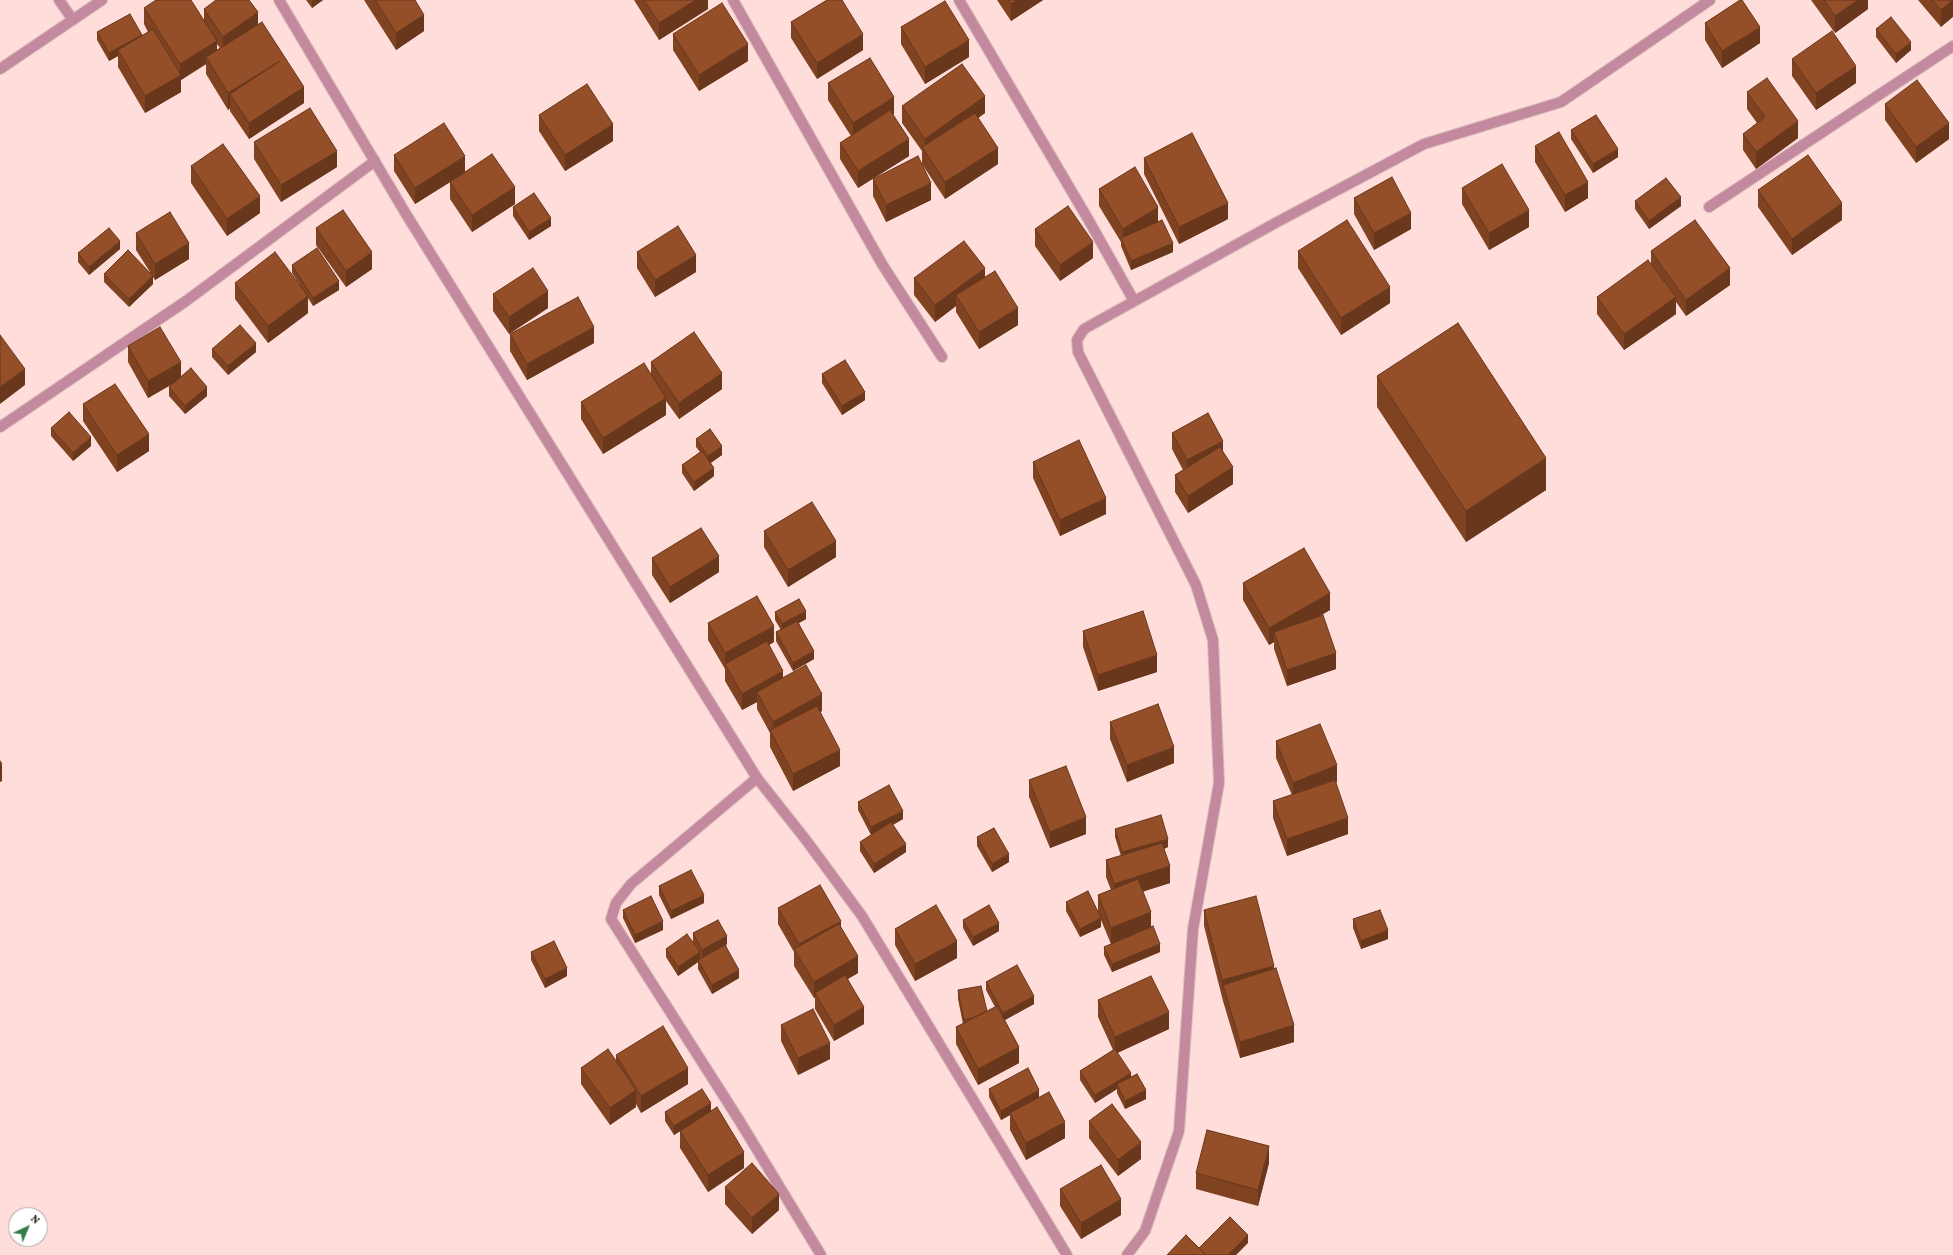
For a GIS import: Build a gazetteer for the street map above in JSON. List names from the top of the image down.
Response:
{
  "north": "top right"
}
